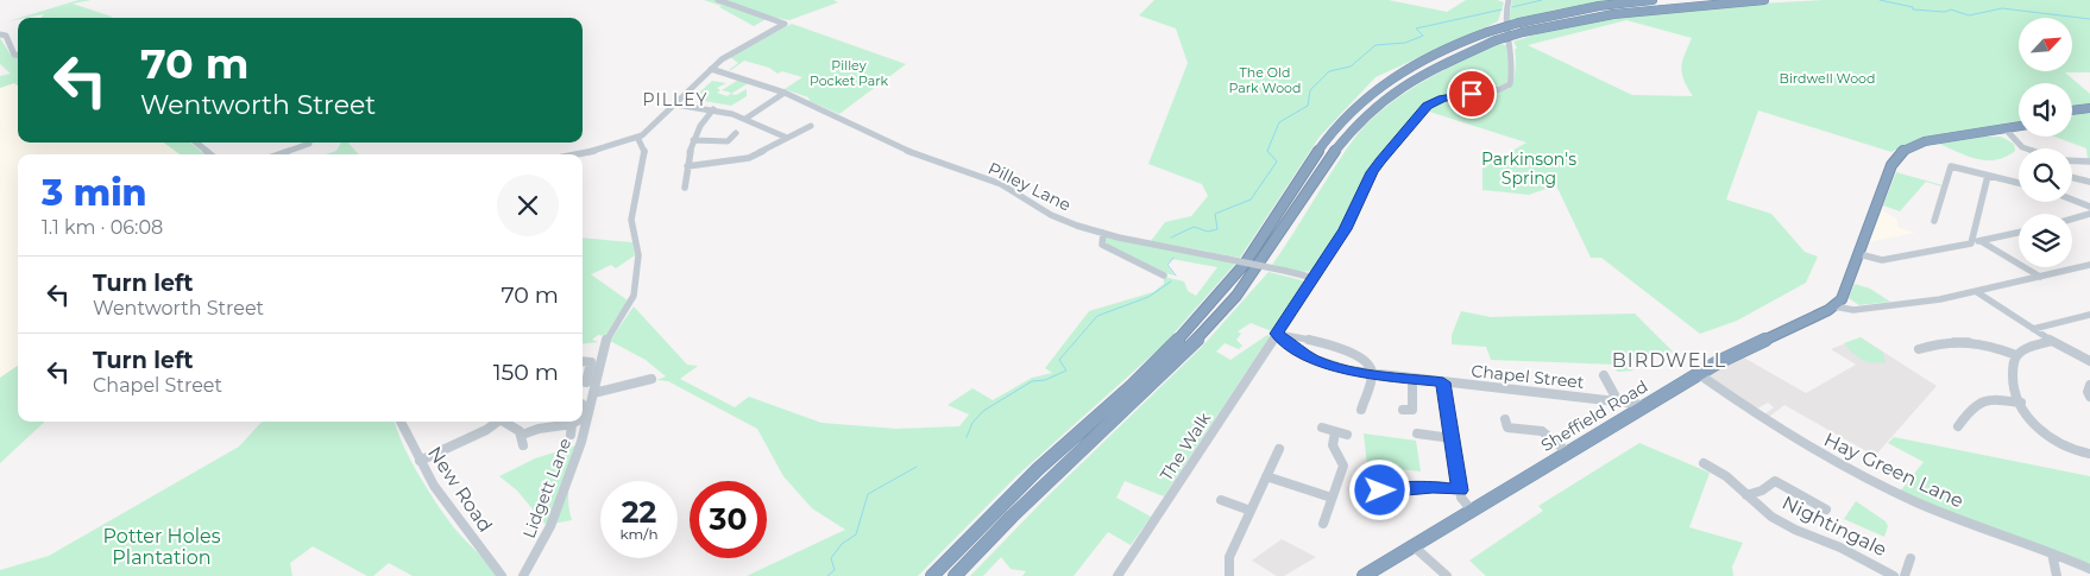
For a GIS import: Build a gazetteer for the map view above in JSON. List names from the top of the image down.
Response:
{
  "streets": {
    "highway": ["Sheffield Road"],
    "street": [
      "Pilley Lane",
      "Chapel Street",
      "The Walk",
      "Hay Green Lane",
      "Lidgett Lane",
      "New Road",
      "Nightingale"
    ]
  },
  "crossings": [
    ["Pilley Lane", "The Walk"],
    ["Chapel Street", "Sheffield Road"],
    ["Chapel Street", "The Walk"],
    ["Sheffield Road", "Hay Green Lane"]
  ],
  "districts": ["PILLEY", "BIRDWELL"],
  "parks": [
    "Pilley Pocket Park",
    "The Old Park Wood",
    "Birdwell Wood",
    "Parkinson's Spring",
    "Potter Holes Plantation"
  ],
  "north": "top right",
  "page": {
    "turn": ["70 m", "Wentworth Street"],
    "heading": ["3 min", "1.1 km · 06:08"],
    "list": [
      {
        "name": "Turn left",
        "note": "Wentworth Street",
        "value": "70 m"
      },
      {
        "name": "Turn left",
        "note": "Chapel Street",
        "value": "150 m"
      }
    ],
    "speed": "22 km/h",
    "limit": "30"
  }
}
